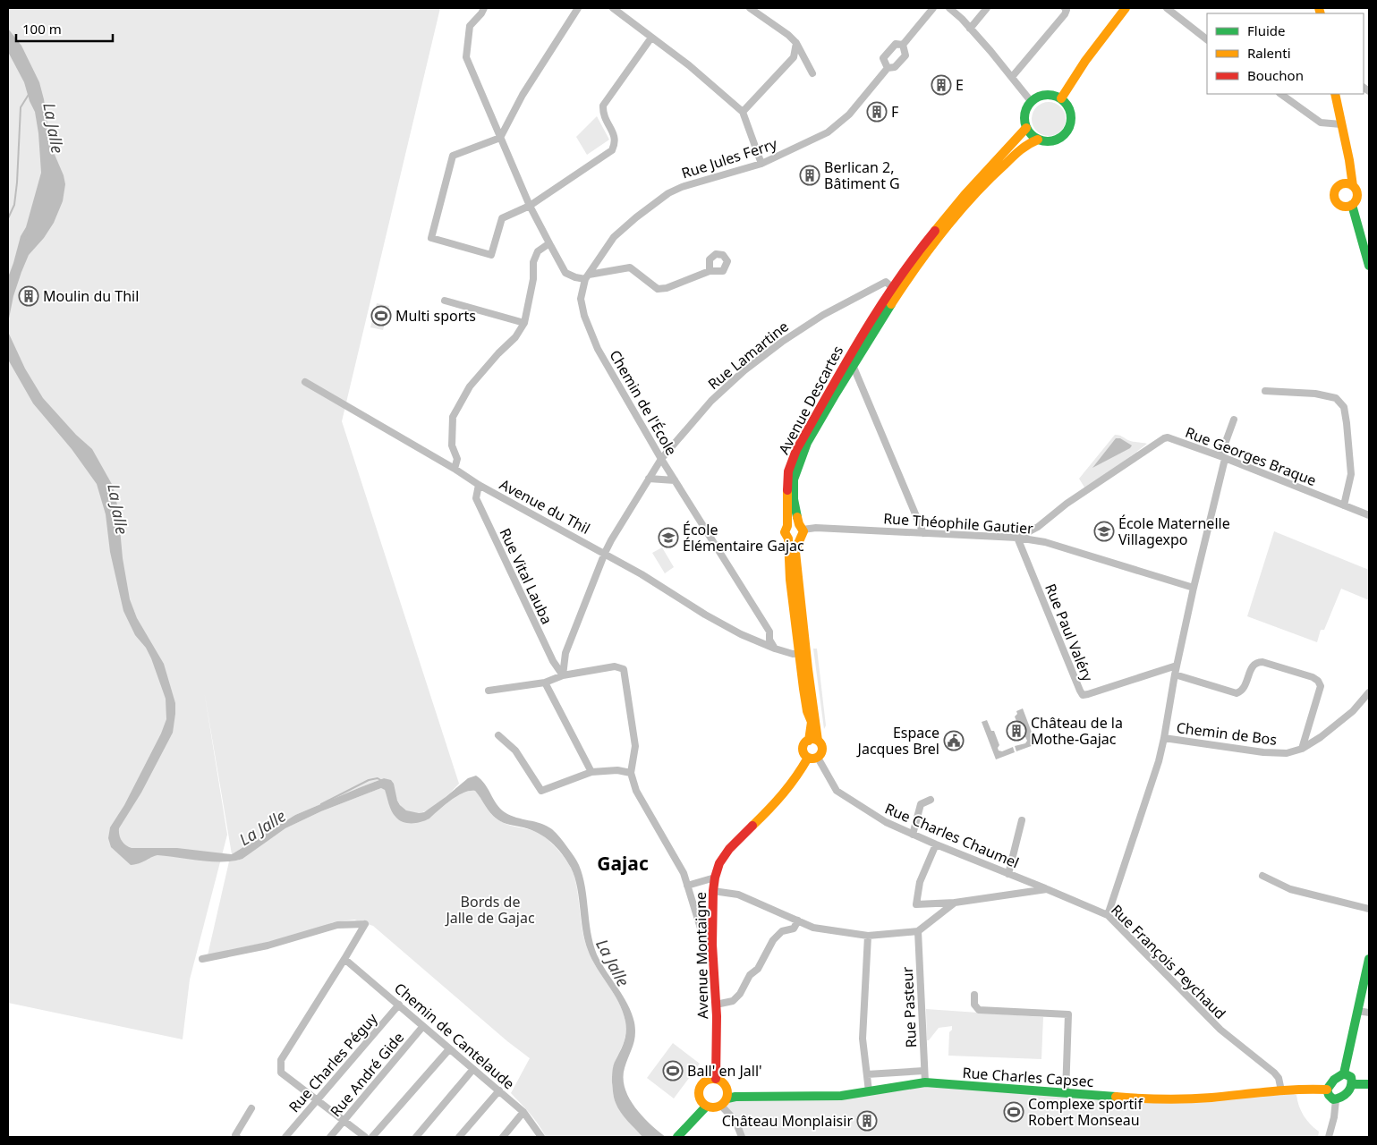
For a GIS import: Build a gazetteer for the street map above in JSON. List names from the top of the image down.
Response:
{
  "streets": {
    "main road": ["Avenue Descartes", "Avenue Montaigne", "Rue Charles Capsec"],
    "street": [
      "Rue Jules Ferry",
      "Rue Lamartine",
      "Chemin de l'École",
      "Rue Georges Braque",
      "Avenue du Thil",
      "Rue Théophile Gautier",
      "Rue Vital Lauba",
      "Rue Paul Valéry",
      "Chemin de Bos",
      "Rue Charles Chaumel",
      "Rue François Peychaud",
      "Rue Pasteur",
      "Chemin de Cantelaude",
      "Rue Charles Péguy",
      "Rue André Gide"
    ]
  },
  "crossings": [
    ["Rue Jules Ferry", "Chemin de l'École"],
    ["Rue Lamartine", "Avenue Descartes"],
    ["Rue Lamartine", "Chemin de l'École"],
    ["Rue Lamartine", "Avenue du Thil"],
    ["Rue Lamartine", "Rue Vital Lauba"],
    ["Avenue Descartes", "Rue Théophile Gautier"],
    ["Avenue Descartes", "Rue Charles Chaumel"],
    ["Avenue Descartes", "Avenue Montaigne"],
    ["Chemin de l'École", "Avenue du Thil"],
    ["Rue Georges Braque", "Rue Théophile Gautier"],
    ["Rue Georges Braque", "Rue Paul Valéry"],
    ["Avenue du Thil", "Rue Vital Lauba"],
    ["Rue Théophile Gautier", "Rue Paul Valéry"],
    ["Chemin de Bos", "Rue François Peychaud"],
    ["Rue Charles Chaumel", "Avenue Montaigne"],
    ["Rue Charles Chaumel", "Rue François Peychaud"],
    ["Avenue Montaigne", "Rue Charles Capsec"],
    ["Rue François Peychaud", "Rue Charles Capsec"],
    ["Rue Pasteur", "Rue Charles Capsec"],
    ["Chemin de Cantelaude", "Rue Charles Péguy"],
    ["Chemin de Cantelaude", "Rue André Gide"]
  ],
  "districts": ["Gajac"],
  "water": ["La Jalle"],
  "parks": ["Bords de Jalle de Gajac"],
  "places": {
    "building": [
      "E",
      "F",
      "Berlican 2, Bâtiment G",
      "Moulin du Thil",
      "Château de la Mothe-Gajac",
      "Château Monplaisir"
    ],
    "sports": ["Multi sports", "Ball' en Jall'", "Complexe sportif Robert Monseau"],
    "school or university": ["École Maternelle Villagexpo", "École Élémentaire Gajac"],
    "public building": ["Espace Jacques Brel"]
  },
  "legend": ["Fluide", "Ralenti", "Bouchon"],
  "scale_bar": "100 m"
}
